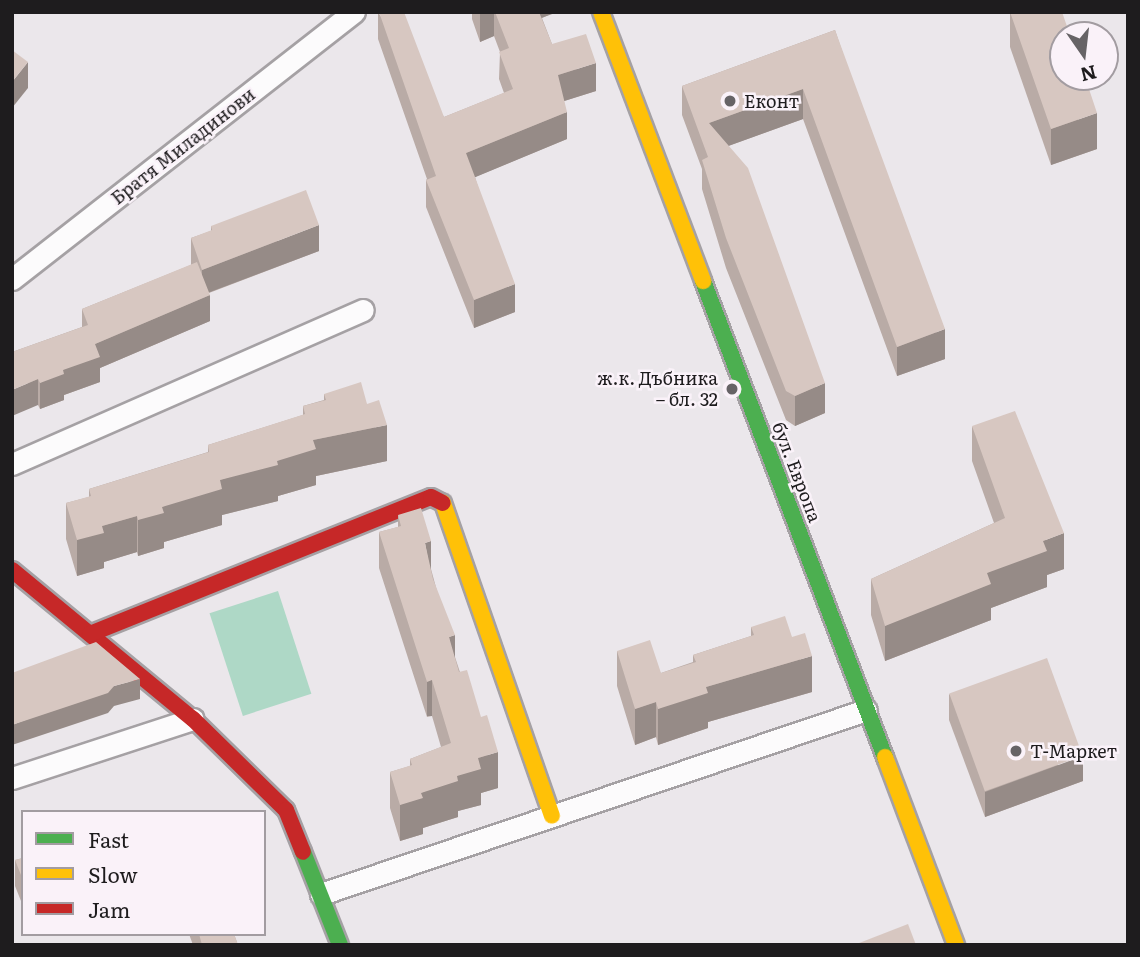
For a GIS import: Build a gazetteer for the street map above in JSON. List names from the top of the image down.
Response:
{
  "streets": {
    "street": ["Братя Миладинови", "бул. Европа"]
  },
  "places": ["Еконт", "ж.к. Дъбника – бл. 32", "Т-Маркет"],
  "legend": ["Fast", "Slow", "Jam"],
  "north": "bottom"
}
